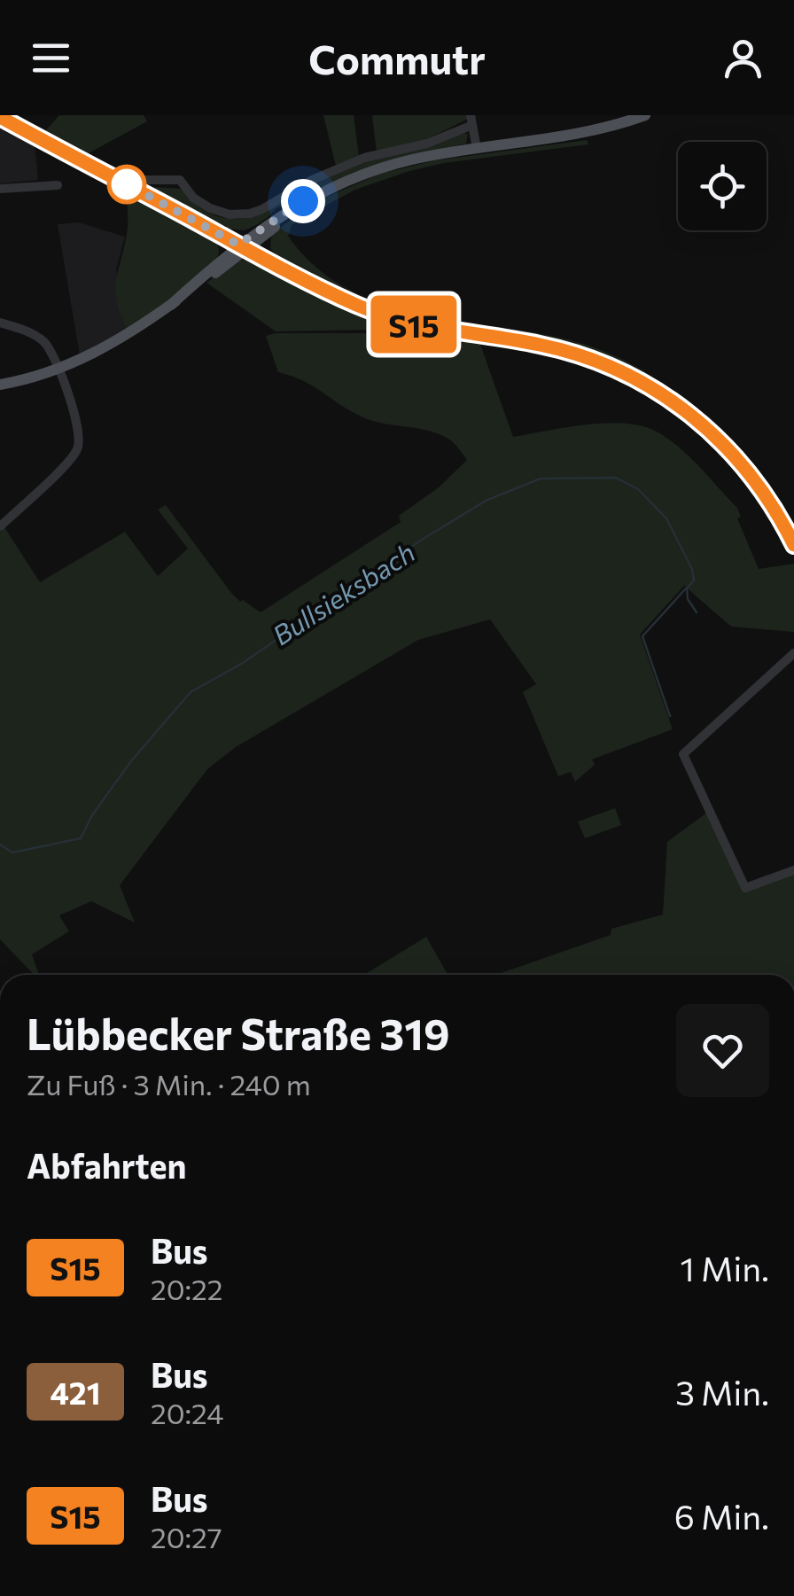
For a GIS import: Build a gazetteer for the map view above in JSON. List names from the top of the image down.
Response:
{
  "water": ["Bullsieksbach"],
  "lines": ["bus line S15"],
  "page": {
    "header": "Commutr",
    "on_map": "S15",
    "heading": [
      ["Lübbecker Straße 319", "Zu Fuß · 3 Min. · 240 m"],
      "Abfahrten"
    ],
    "list": [
      {
        "mark": "S15",
        "name": "Bus",
        "note": "20:22",
        "value": "1 Min."
      },
      {
        "mark": "421",
        "name": "Bus",
        "note": "20:24",
        "value": "3 Min."
      },
      {
        "mark": "S15",
        "name": "Bus",
        "note": "20:27",
        "value": "6 Min."
      }
    ]
  }
}
